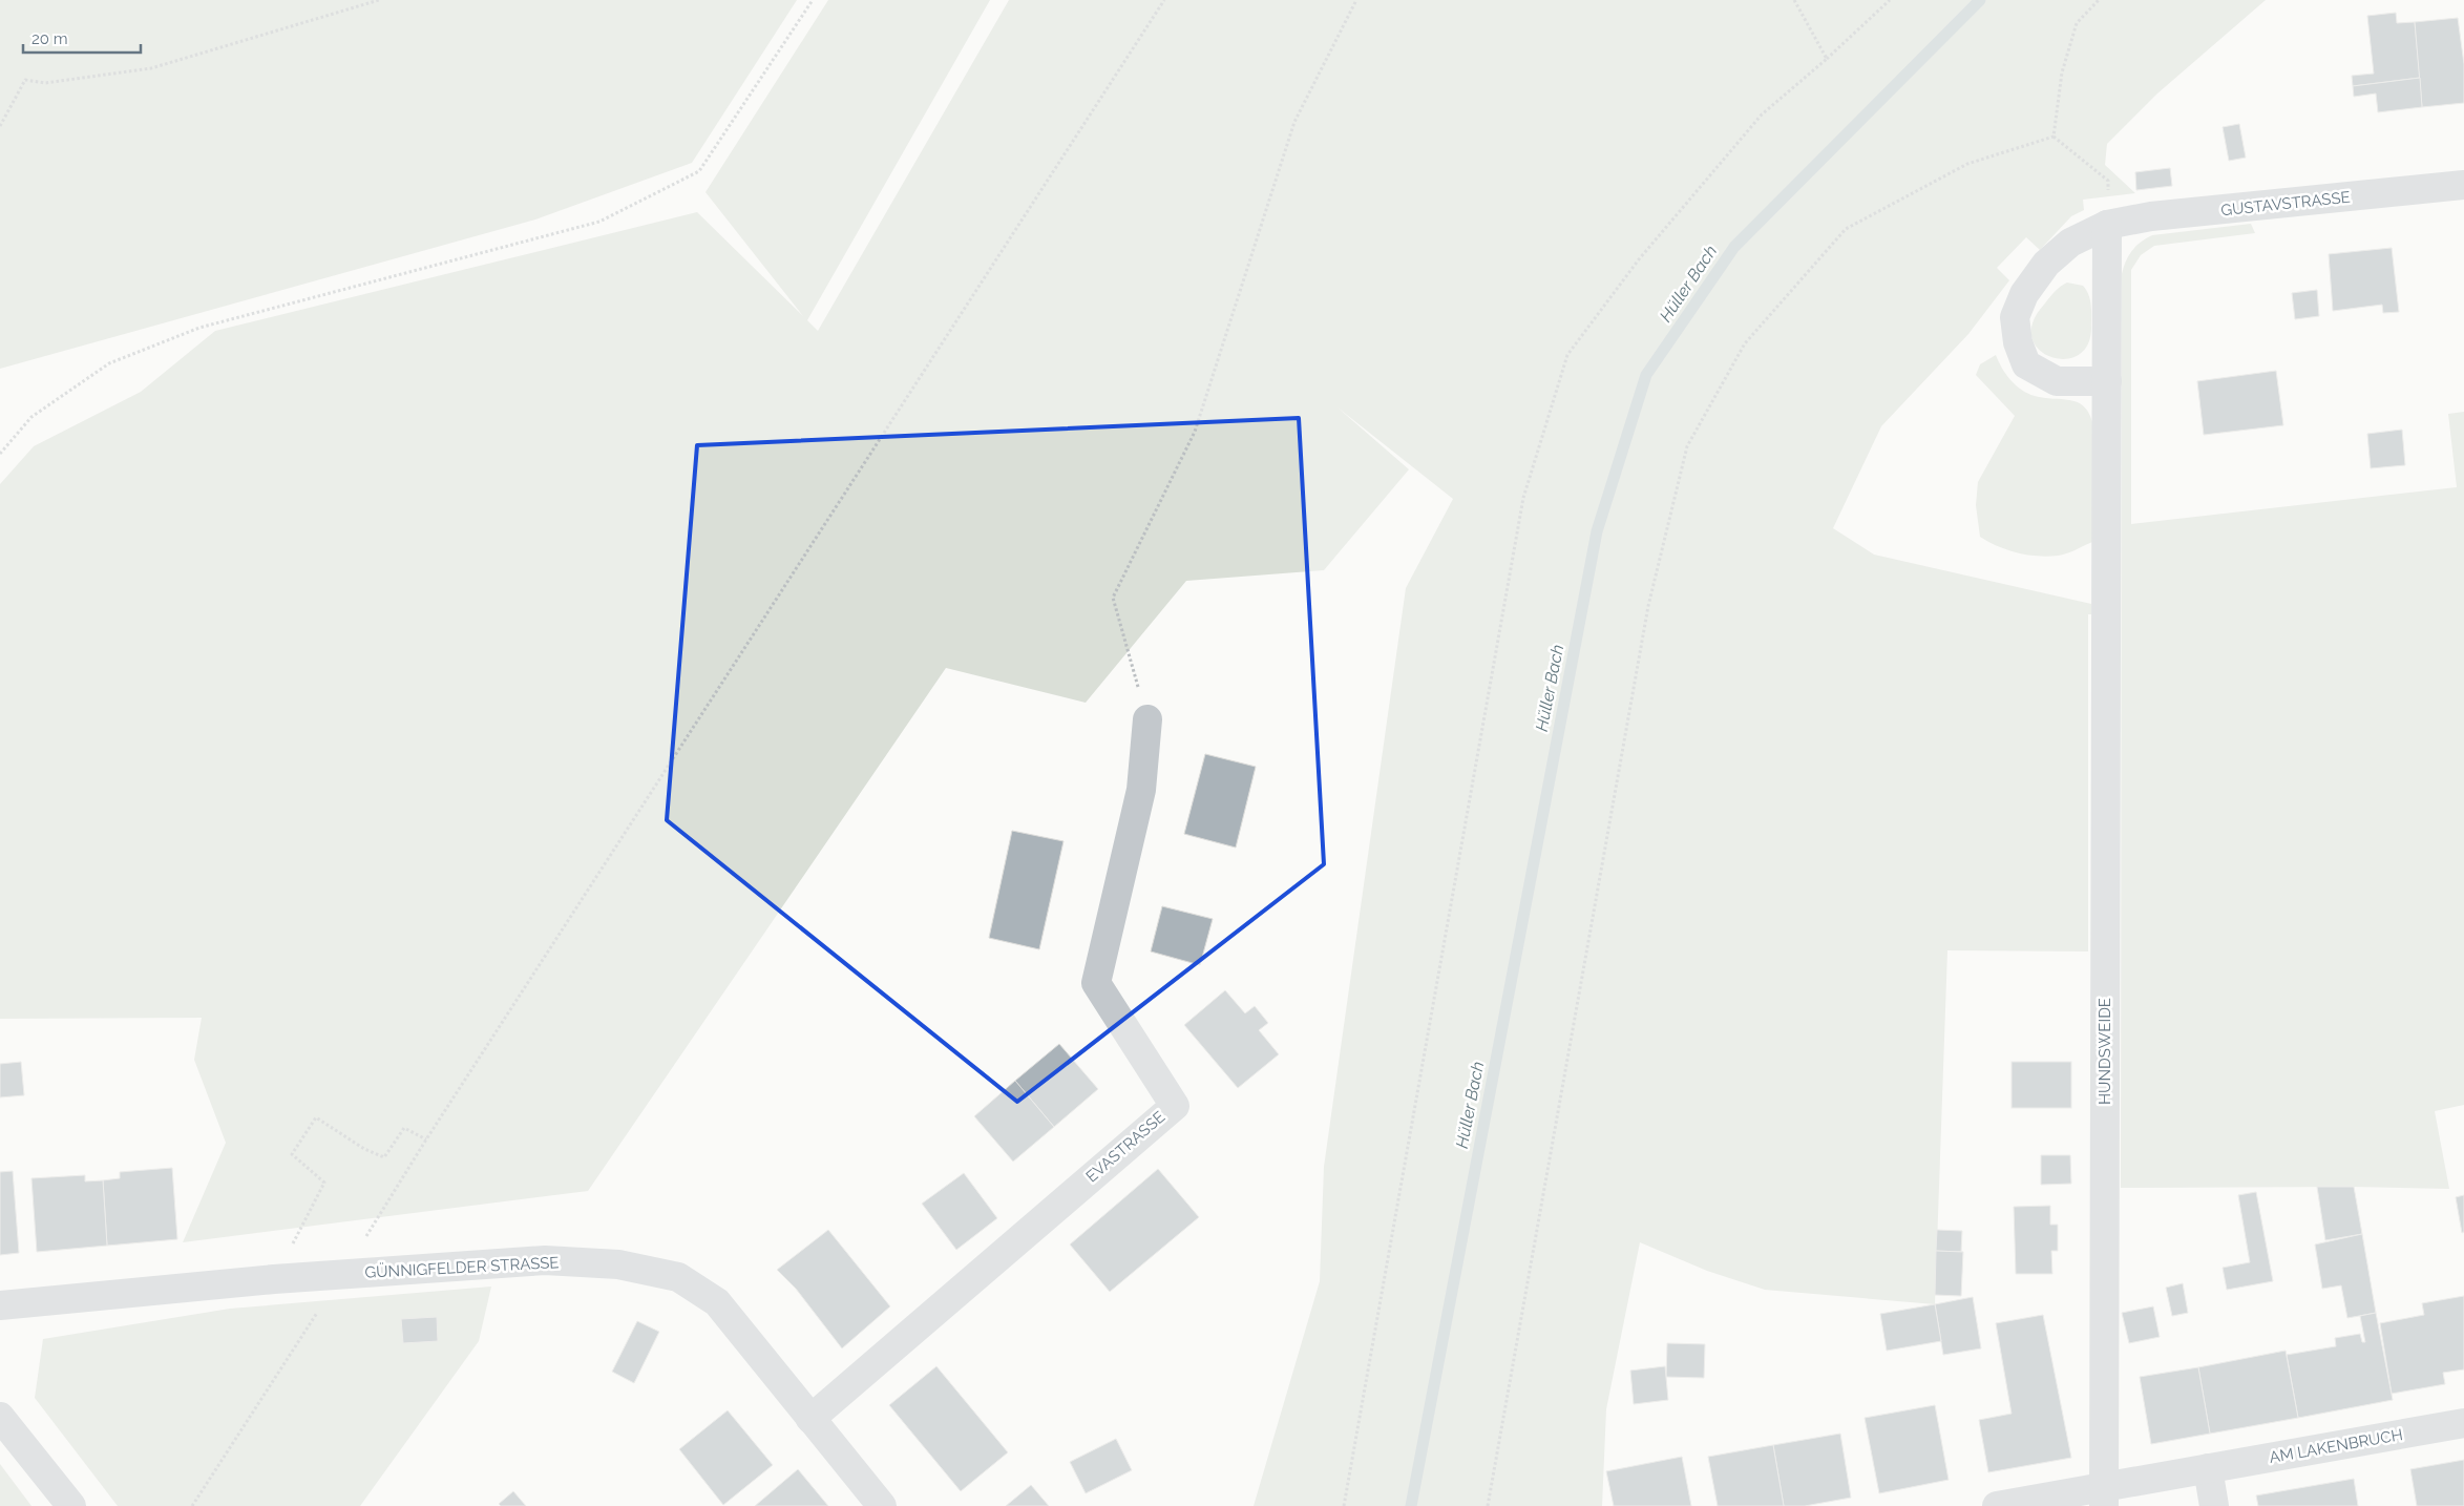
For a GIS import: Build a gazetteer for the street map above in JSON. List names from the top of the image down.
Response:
{
  "streets": {
    "street": [
      "GUSTAVSTRASSE",
      "HUNDSWEIDE",
      "EVASTRASSE",
      "GÜNNIGFELDER STRASSE",
      "AM LAKENBRUCH"
    ]
  },
  "crossings": [
    ["GUSTAVSTRASSE", "HUNDSWEIDE"],
    ["HUNDSWEIDE", "AM LAKENBRUCH"],
    ["EVASTRASSE", "GÜNNIGFELDER STRASSE"]
  ],
  "water": ["Hüller Bach"],
  "scale_bar": "20 m"
}
